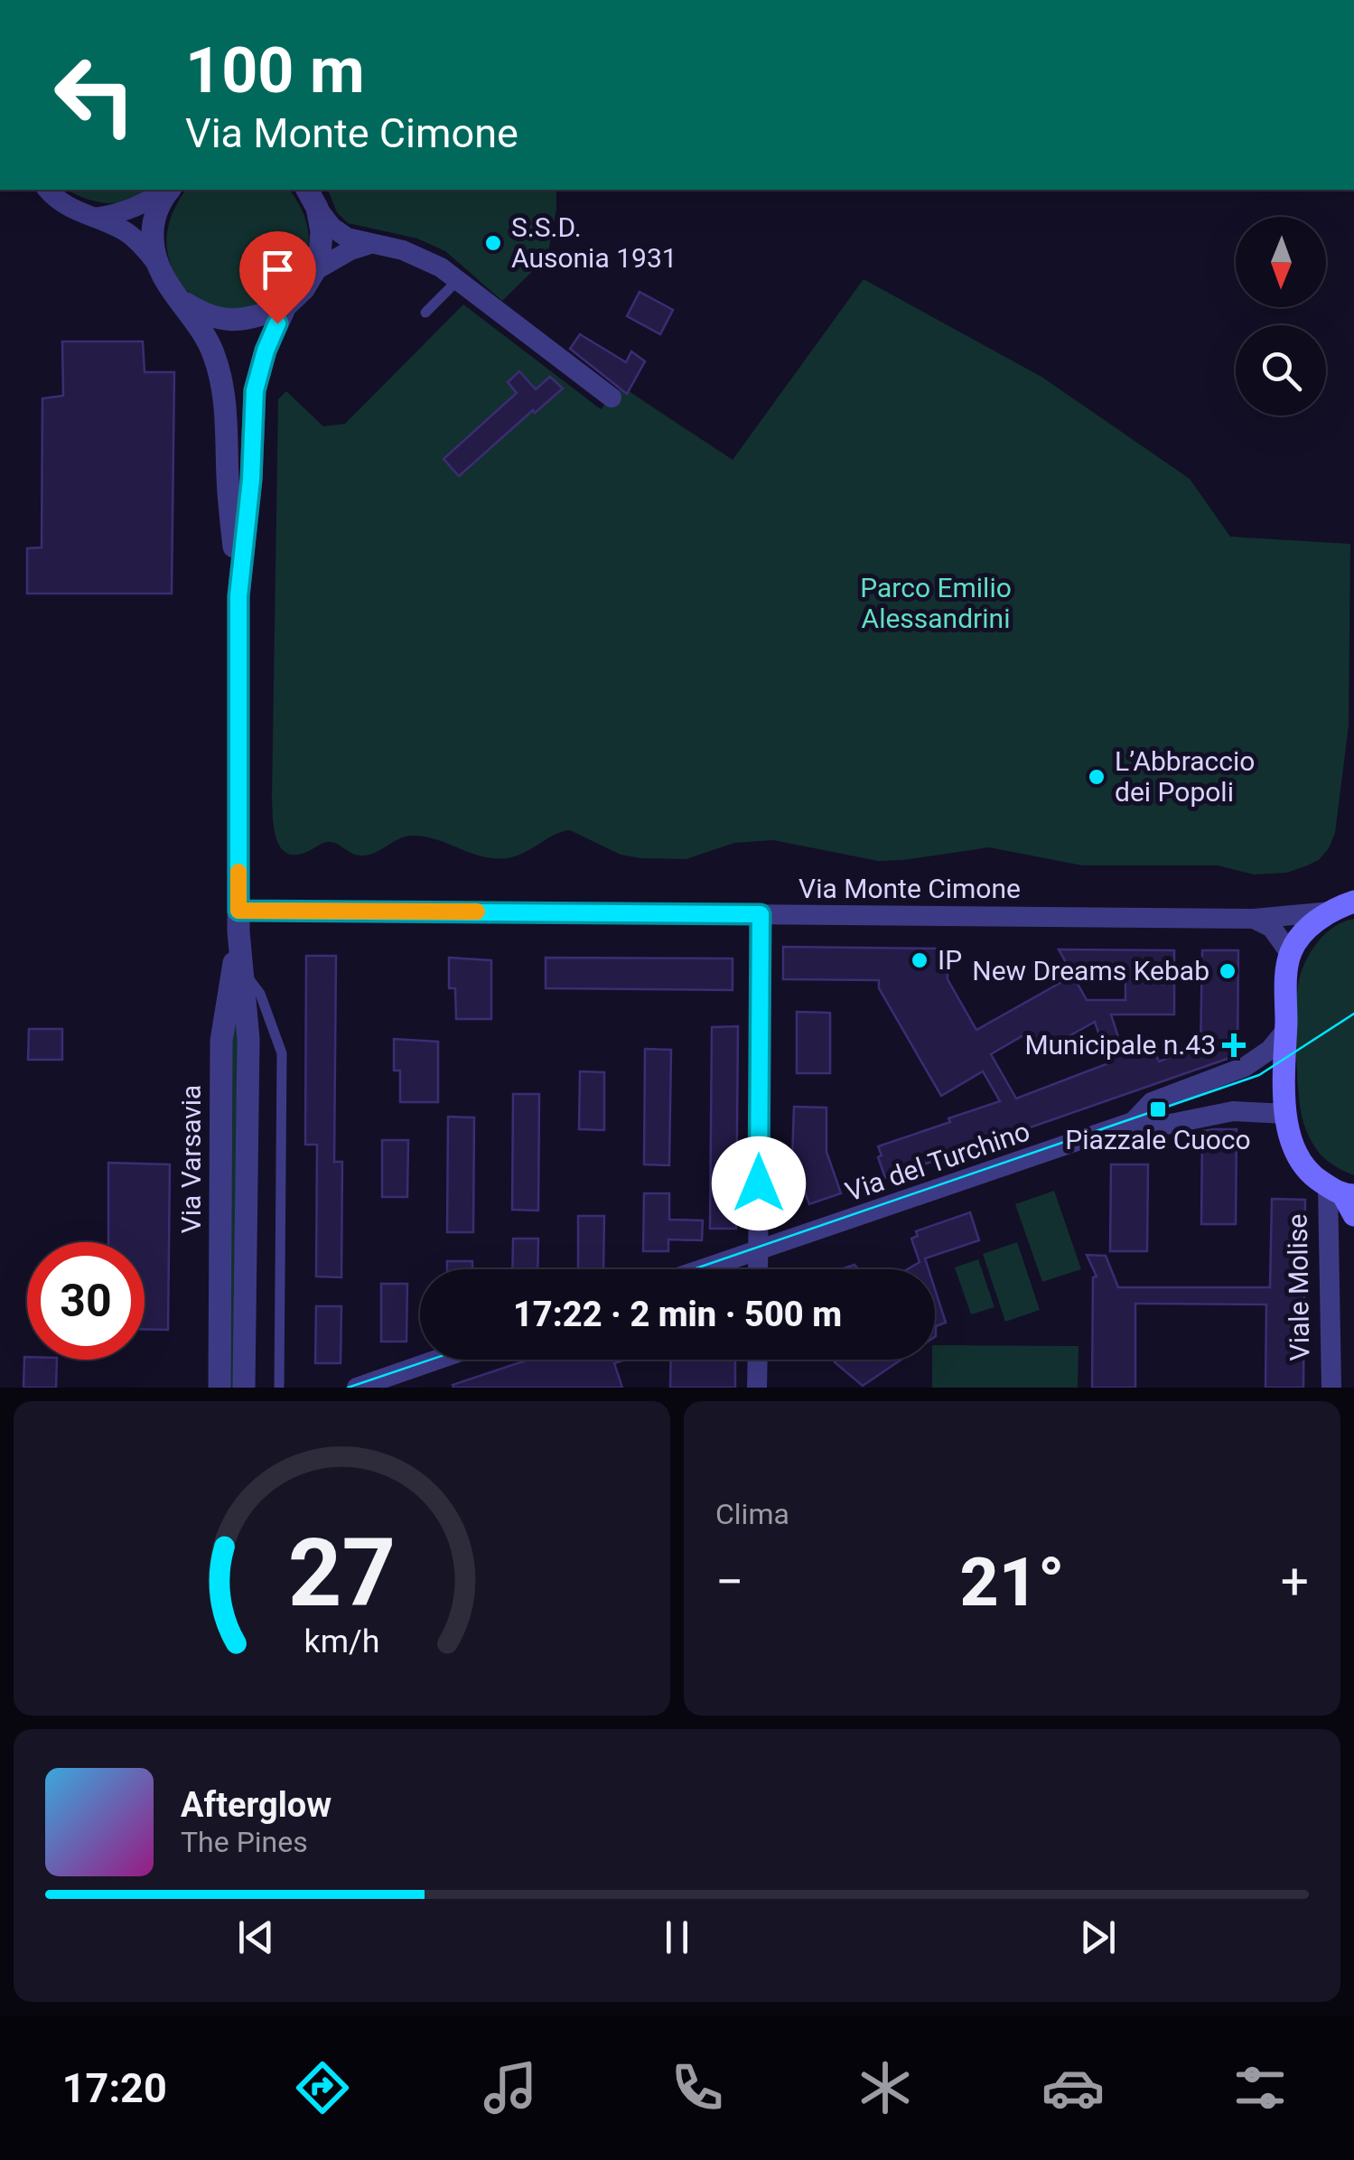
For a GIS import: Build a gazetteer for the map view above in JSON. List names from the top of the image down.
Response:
{
  "streets": {
    "street": [
      "Via Monte Cimone",
      "Via Varsavia",
      "Via del Turchino",
      "Viale Molise"
    ]
  },
  "crossings": [
    ["Via Monte Cimone", "Via Varsavia"]
  ],
  "parks": ["Parco Emilio Alessandrini"],
  "places": {
    "other": [
      "S.S.D. Ausonia 1931",
      "L’Abbraccio dei Popoli",
      "IP",
      "New Dreams Kebab"
    ],
    "health": ["Municipale n.43"],
    "transit": ["Piazzale Cuoco"]
  },
  "north": "bottom",
  "page": {
    "turn": ["100 m", "Via Monte Cimone"],
    "limit": "30",
    "trip": "17:22 · 2 min · 500 m",
    "tile": "Clima",
    "heat": ["−", "21°", "+"],
    "song": ["Afterglow", "The Pines"],
    "tabs": "17:20",
    "gauge": ["27", "km/h"]
  }
}
